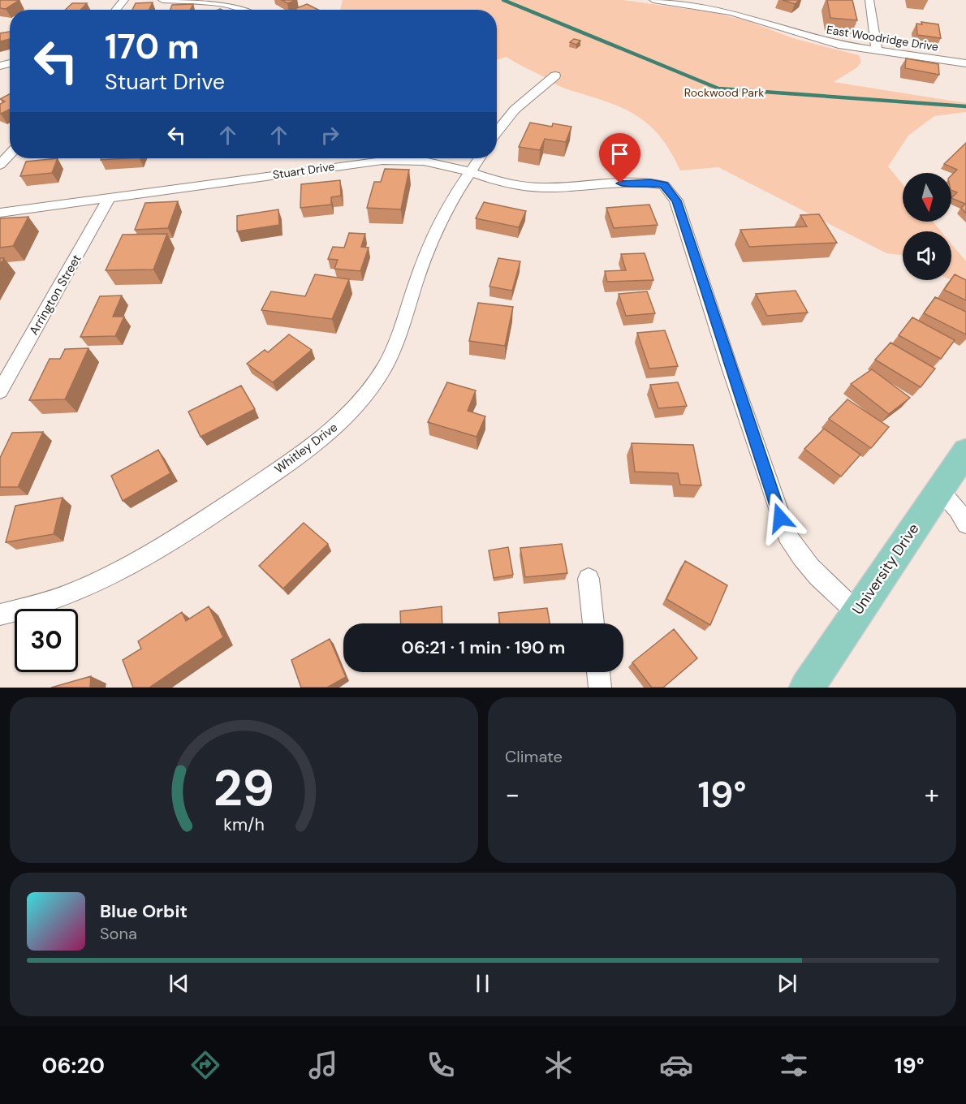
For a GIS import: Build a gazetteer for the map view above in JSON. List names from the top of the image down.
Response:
{
  "streets": {
    "main road": ["University Drive"],
    "street": [
      "East Woodridge Drive",
      "Stuart Drive",
      "Arrington Street",
      "Whitley Drive"
    ]
  },
  "crossings": [
    ["Stuart Drive", "Arrington Street"],
    ["Stuart Drive", "Whitley Drive"],
    ["Stuart Drive", "University Drive"]
  ],
  "parks": ["Rockwood Park"],
  "north": "bottom",
  "page": {
    "turn": ["170 m", "Stuart Drive"],
    "limit": "30",
    "trip": "06:21 · 1 min · 190 m",
    "tile": "Climate",
    "heat": ["−", "19°", "+"],
    "song": ["Blue Orbit", "Sona"],
    "tabs": ["06:20", "19°"],
    "gauge": ["29", "km/h"]
  }
}
